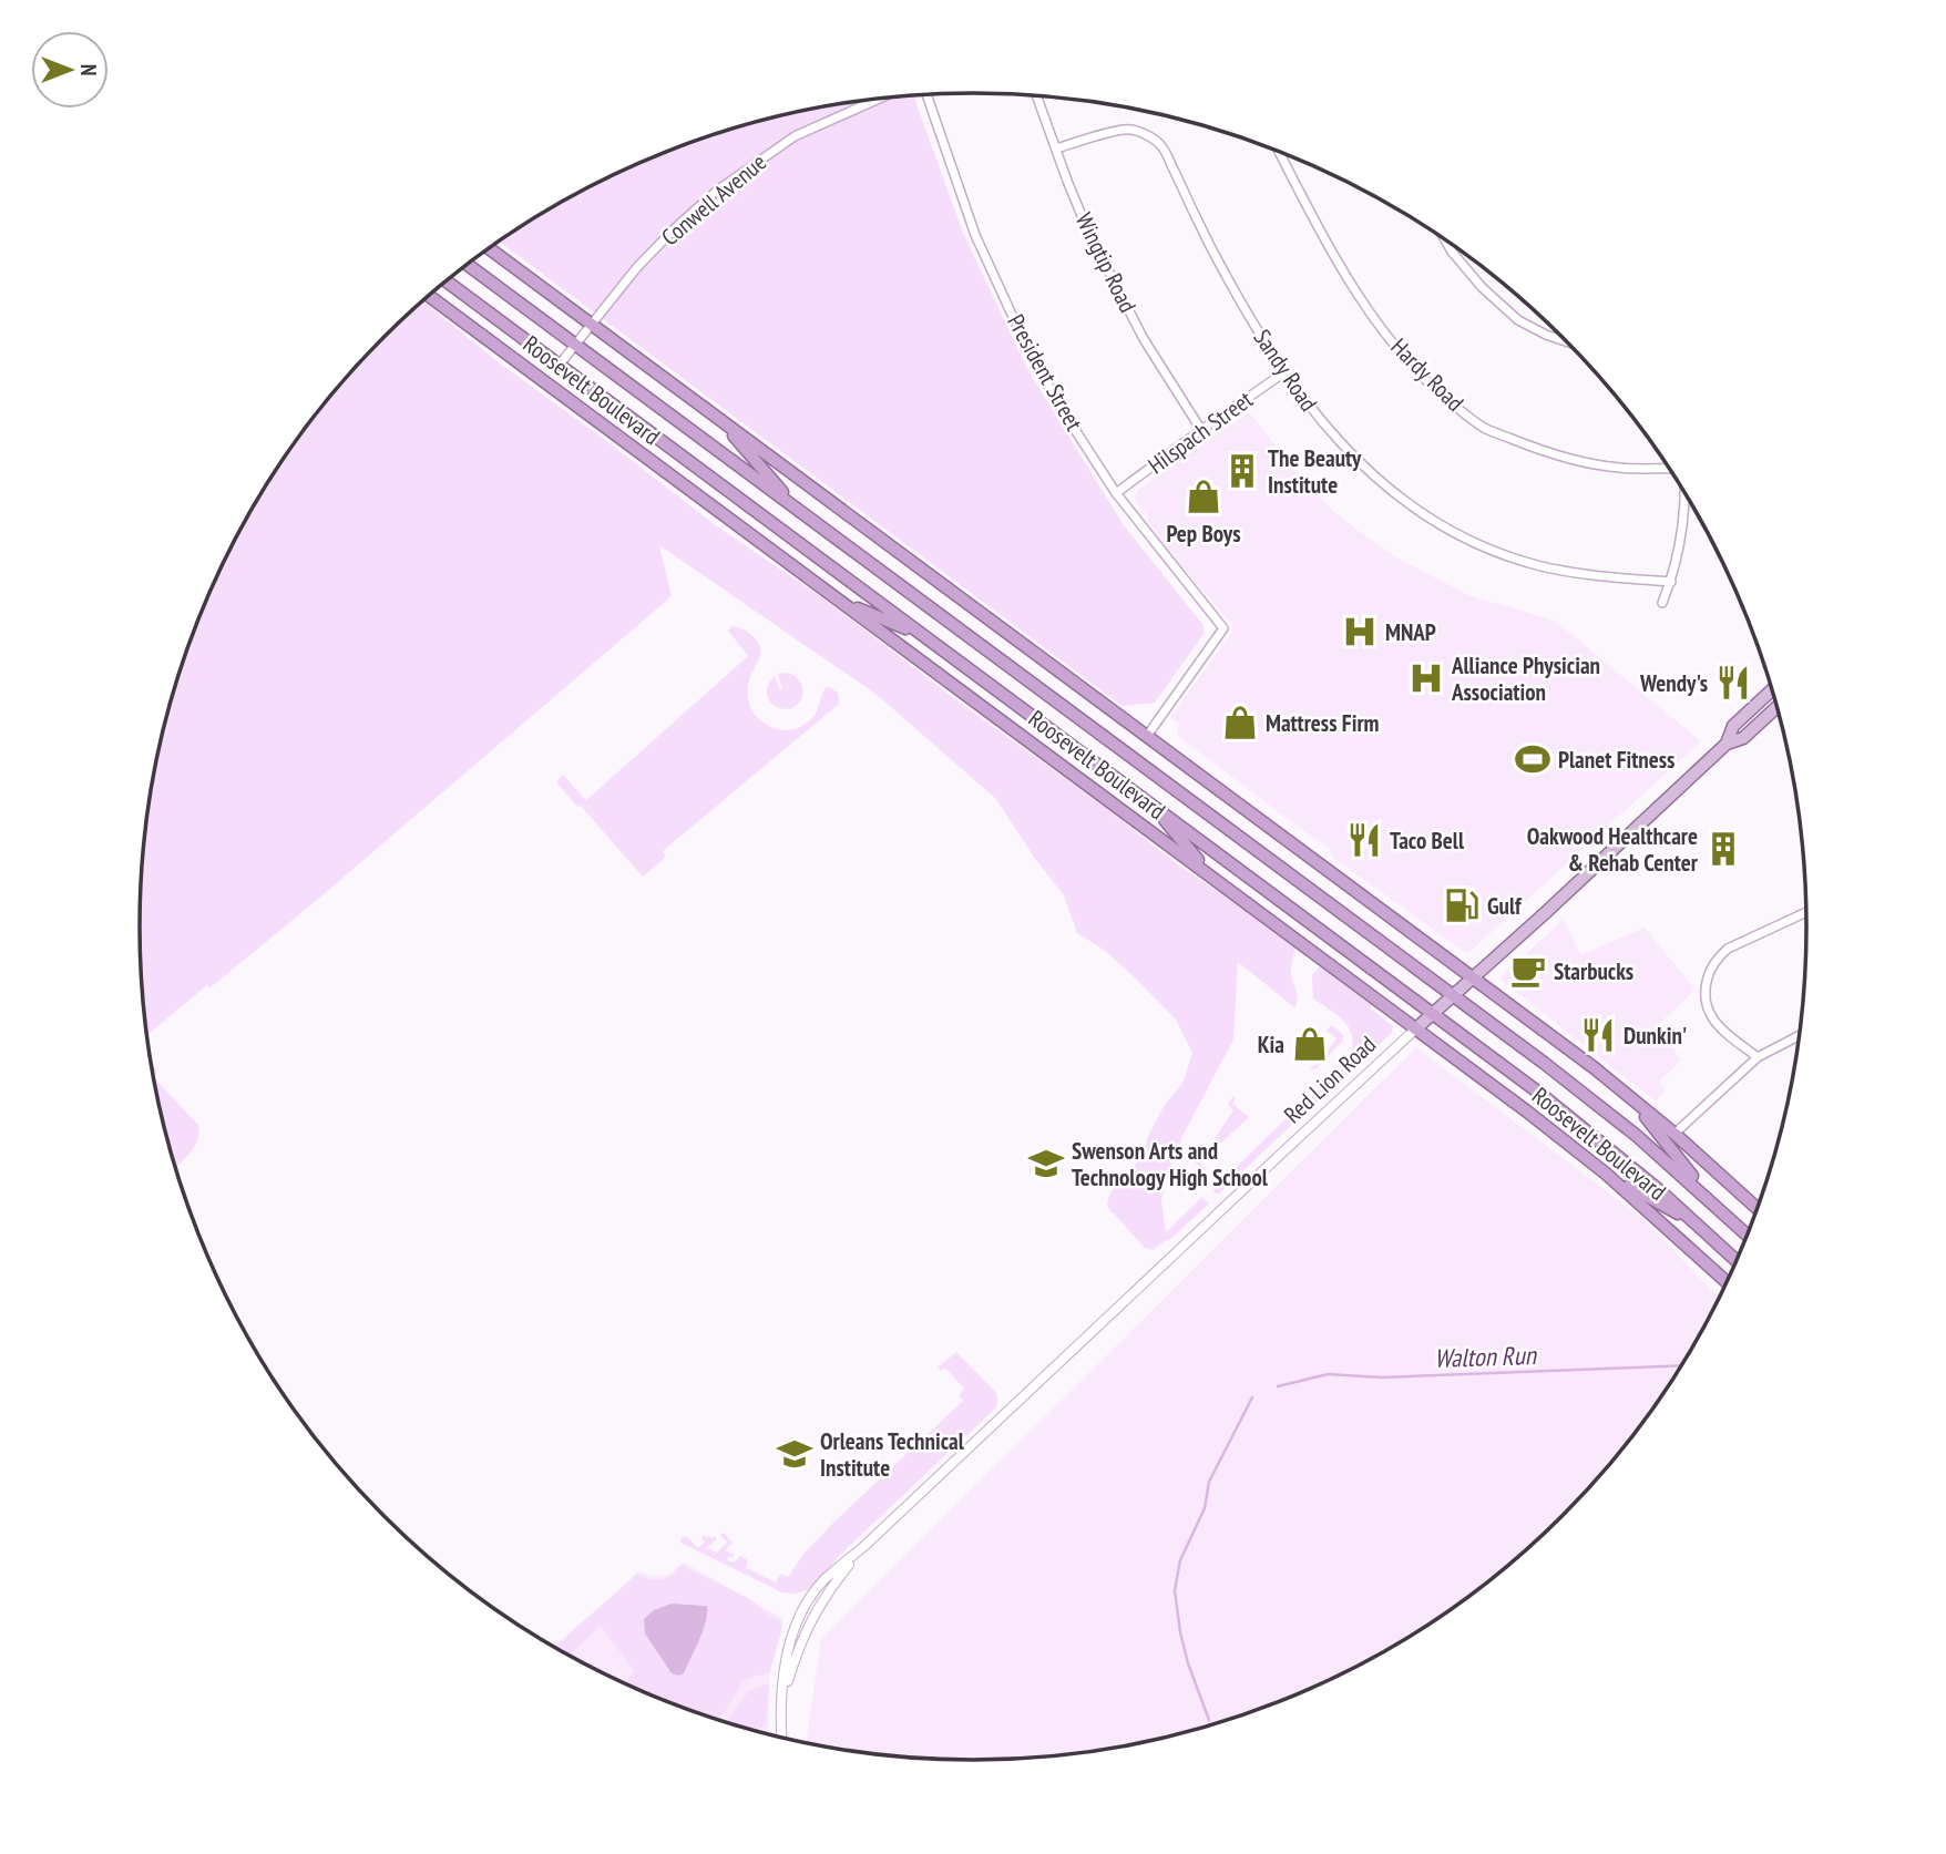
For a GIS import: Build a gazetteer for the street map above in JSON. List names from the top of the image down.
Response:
{
  "streets": {
    "highway": ["Roosevelt Boulevard"],
    "main road": ["Red Lion Road"],
    "street": [
      "Conwell Avenue",
      "Wingtip Road",
      "Sandy Road",
      "President Street",
      "Hardy Road",
      "Hilspach Street"
    ]
  },
  "crossings": [
    ["Conwell Avenue", "Roosevelt Boulevard"],
    ["Wingtip Road", "Sandy Road"],
    ["Wingtip Road", "Hilspach Street"],
    ["Sandy Road", "Hilspach Street"],
    ["President Street", "Hilspach Street"],
    ["Roosevelt Boulevard", "Red Lion Road"]
  ],
  "water": ["Walton Run"],
  "places": {
    "building": ["The Beauty Institute", "Oakwood Healthcare & Rehab Center"],
    "shop": ["Pep Boys", "Mattress Firm", "Kia"],
    "hospital": ["MNAP", "Alliance Physician Association"],
    "restaurant": ["Wendy's", "Taco Bell", "Dunkin'"],
    "sports": ["Planet Fitness"],
    "fuel station": ["Gulf"],
    "cafe": ["Starbucks"],
    "school or university": ["Swenson Arts and Technology High School", "Orleans Technical Institute"]
  },
  "north": "right"
}
